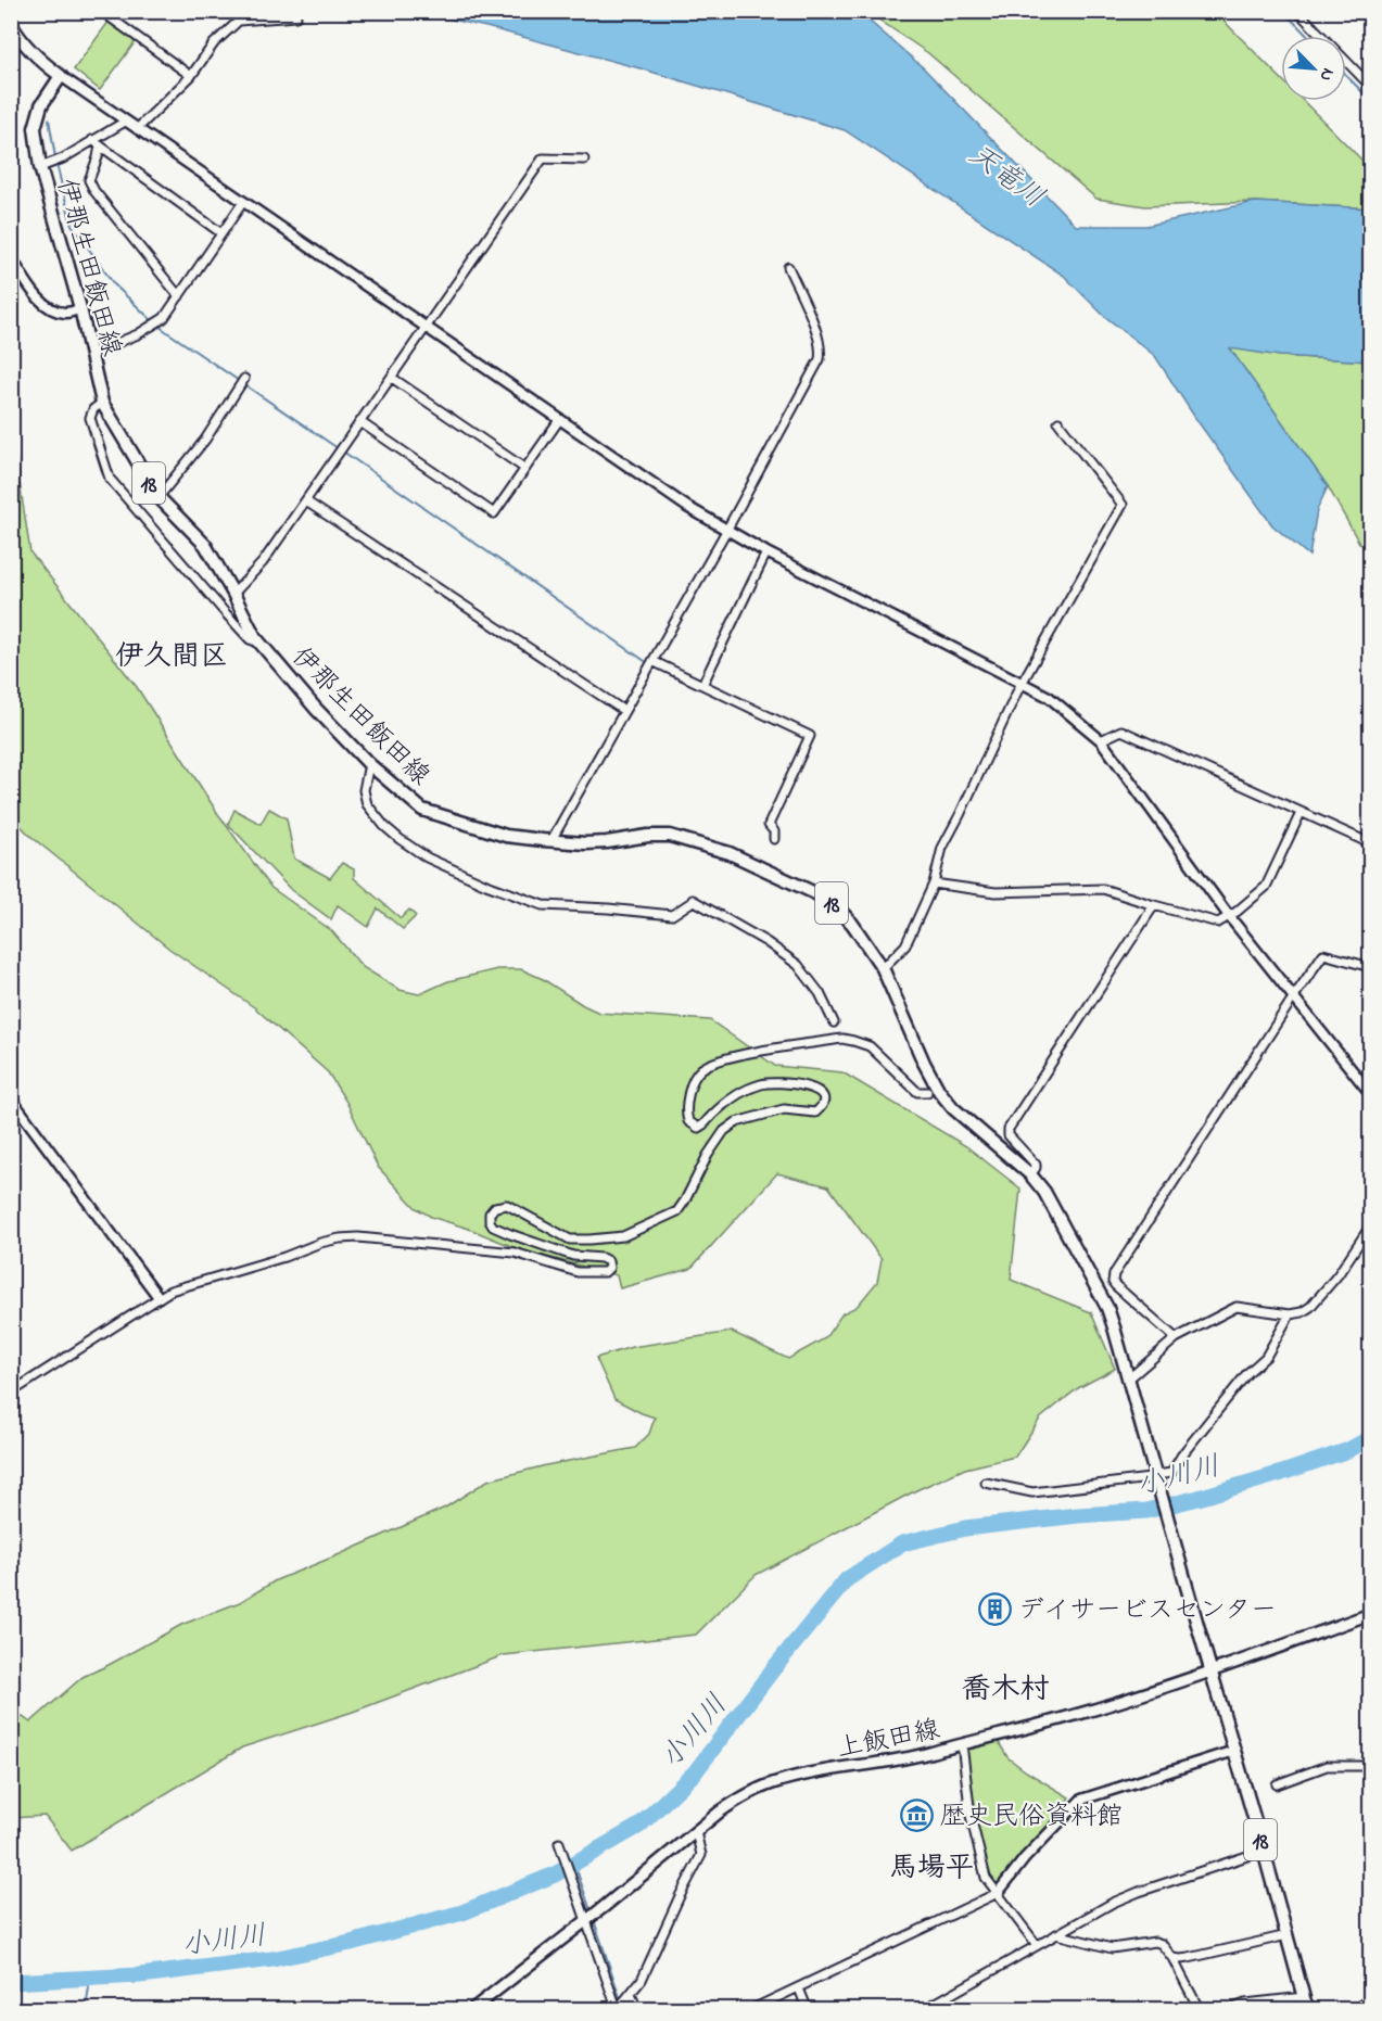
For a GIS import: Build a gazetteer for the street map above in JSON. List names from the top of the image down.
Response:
{
  "streets": {
    "main road": ["伊那生田飯田線", "18", "上飯田線"]
  },
  "crossings": [
    ["伊那生田飯田線", "上飯田線"]
  ],
  "districts": ["伊久間区", "喬木村", "馬場平"],
  "water": ["天竜川", "小川川"],
  "places": {
    "building": ["デイサービスセンター"],
    "museum": ["歴史民俗資料館"]
  },
  "north": "bottom right"
}
